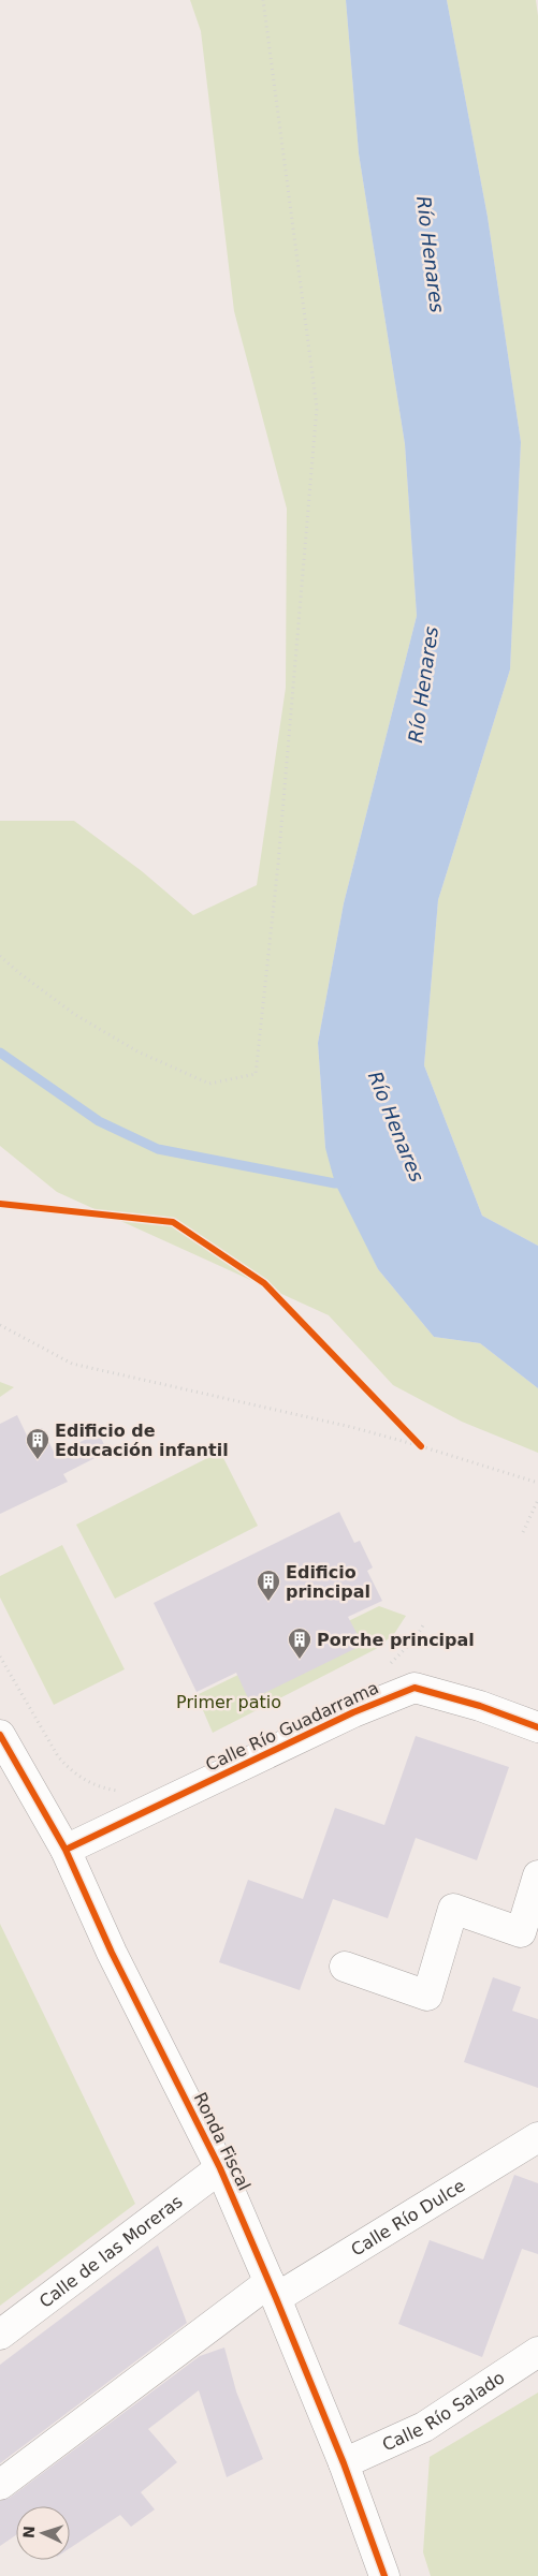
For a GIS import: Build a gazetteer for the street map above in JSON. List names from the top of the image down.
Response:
{
  "streets": {
    "street": [
      "Calle Río Guadarrama",
      "Ronda Fiscal",
      "Calle Río Dulce",
      "Calle de las Moreras",
      "Calle Río Salado"
    ]
  },
  "crossings": [
    ["Calle Río Guadarrama", "Ronda Fiscal"],
    ["Ronda Fiscal", "Calle Río Dulce"],
    ["Ronda Fiscal", "Calle de las Moreras"],
    ["Ronda Fiscal", "Calle Río Salado"]
  ],
  "water": ["Río Henares"],
  "parks": ["Primer patio"],
  "places": {
    "building": ["Edificio de Educación infantil", "Edificio principal", "Porche principal"]
  },
  "north": "left"
}
